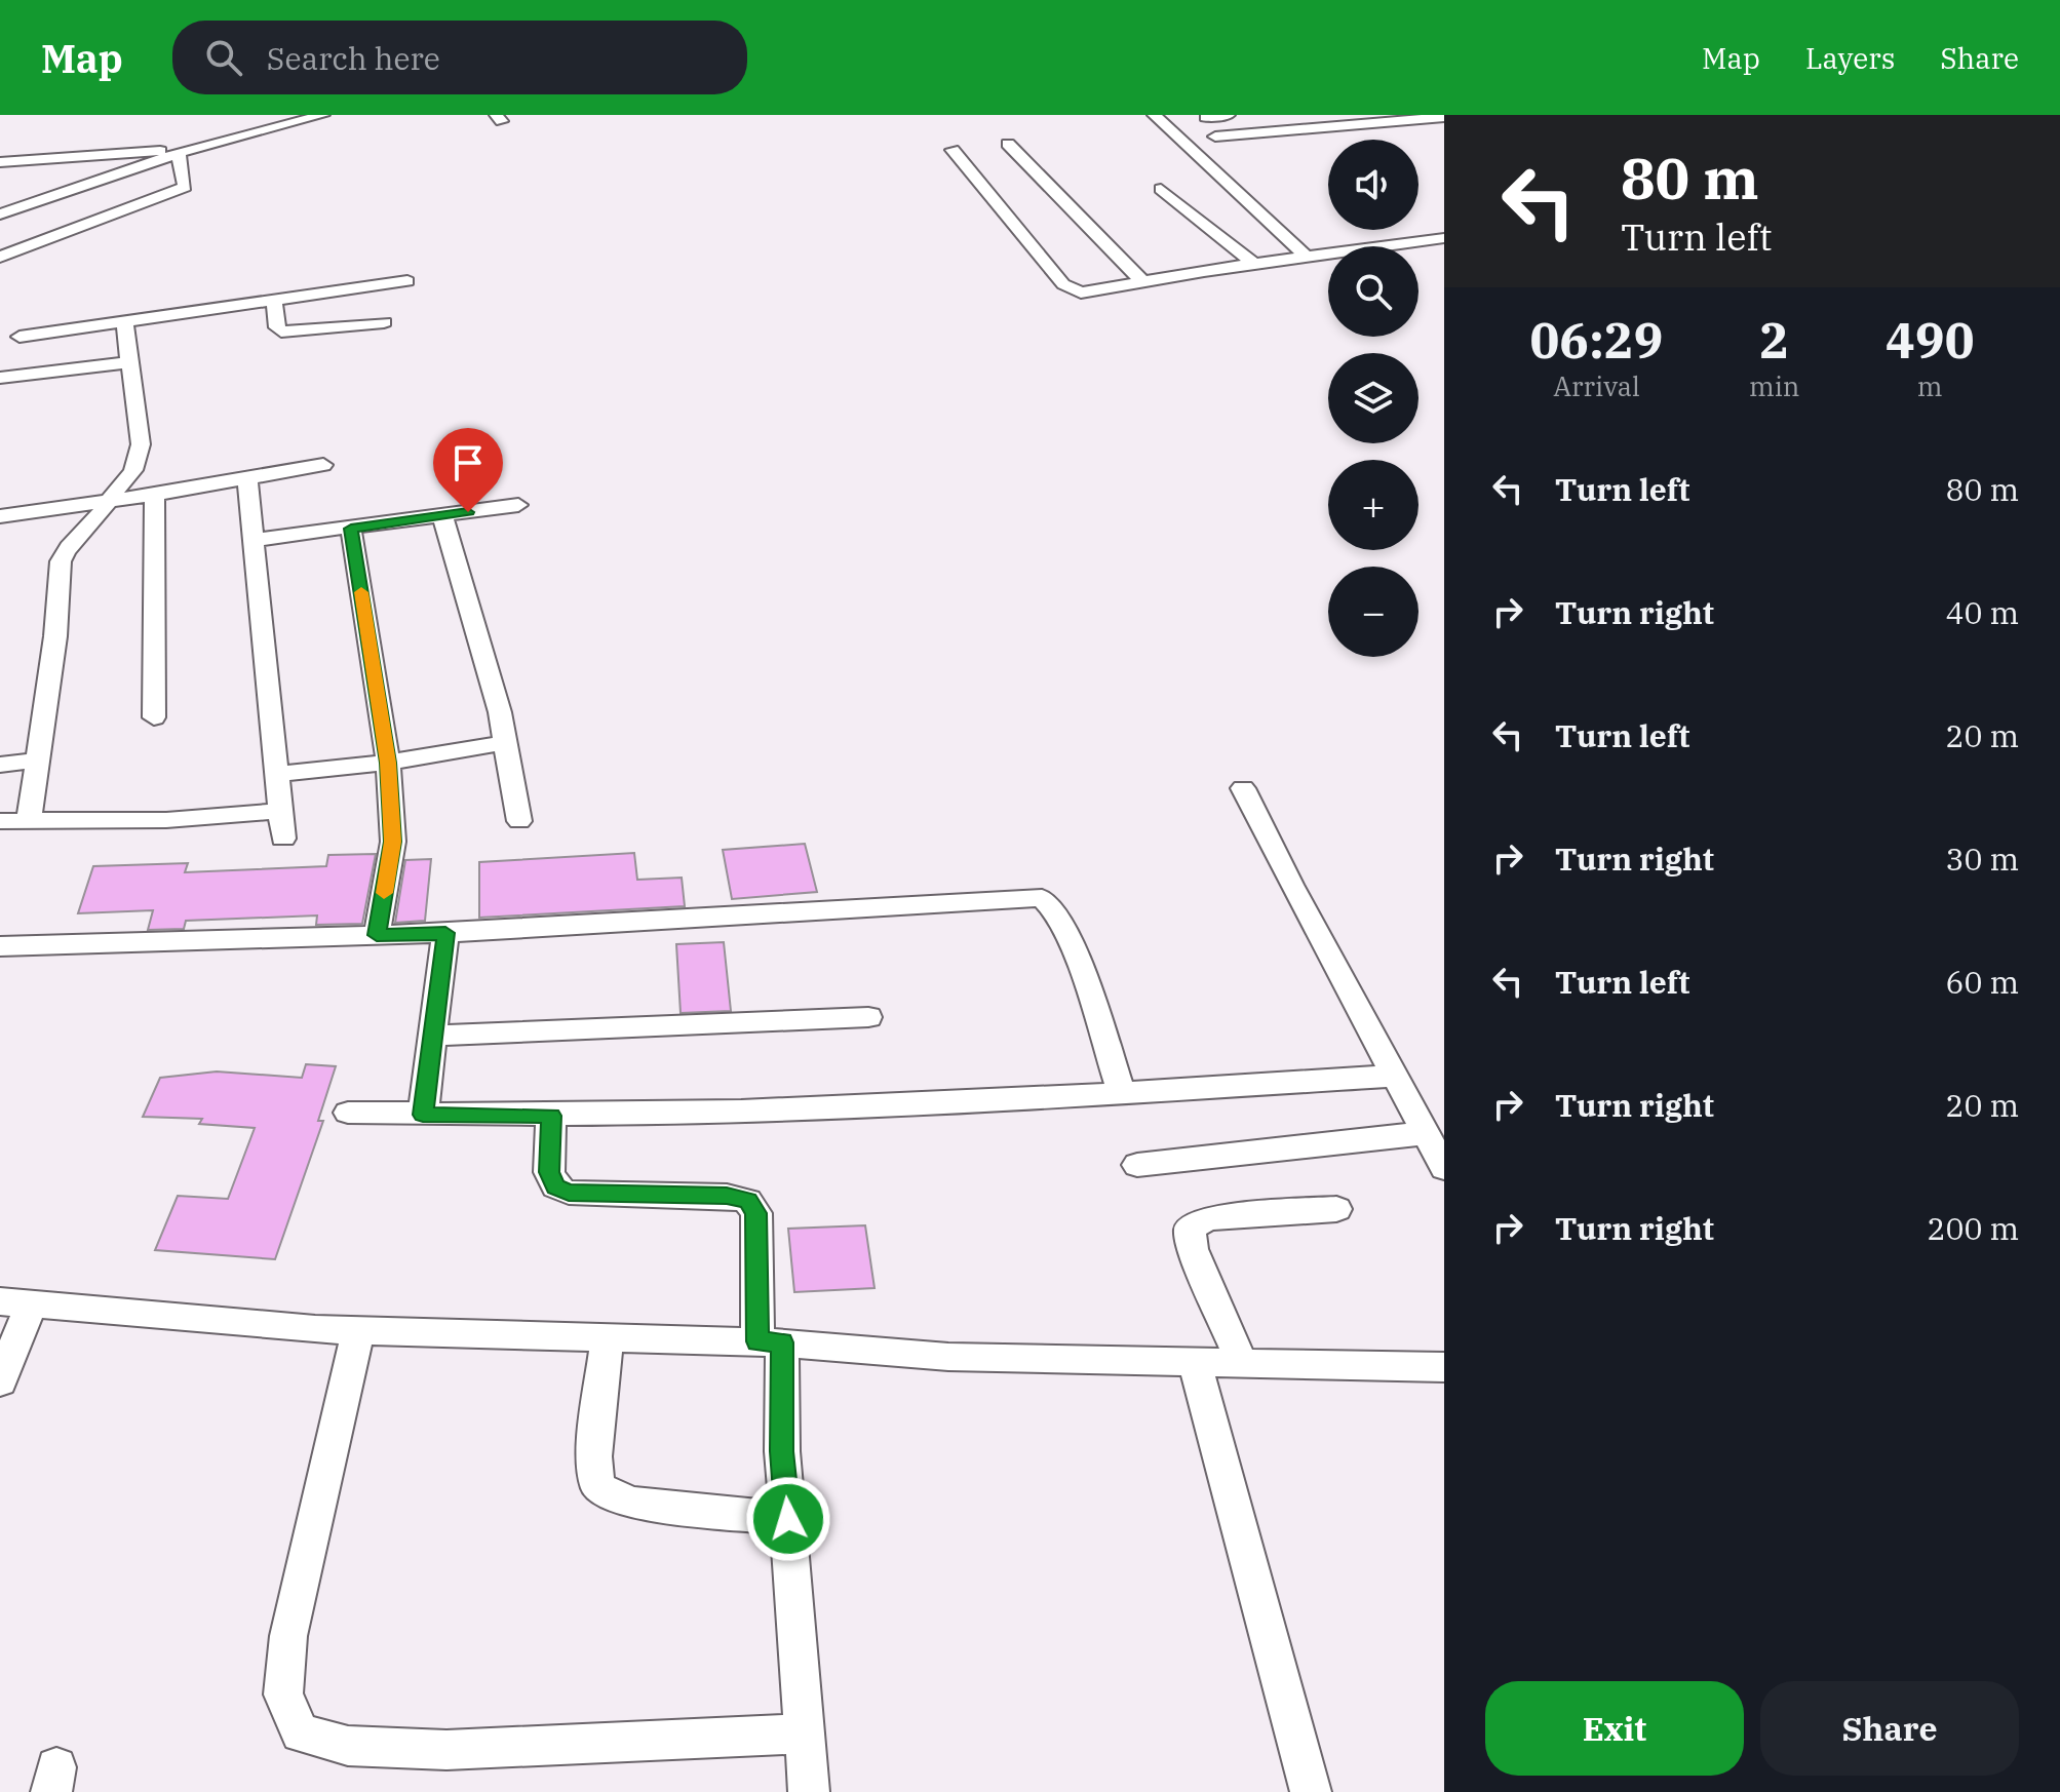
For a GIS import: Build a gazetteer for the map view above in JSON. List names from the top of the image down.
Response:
{
  "page": {
    "header": "Map",
    "search": "Search here",
    "nav": ["Map", "Layers", "Share"],
    "turn": ["80 m", "Turn left"],
    "map_buttons": ["+", "−"],
    "eta": [
      "06:29",
      "Arrival",
      "2",
      "min",
      "490",
      "m"
    ],
    "list": [
      {
        "name": "Turn left",
        "value": "80 m"
      },
      {
        "name": "Turn right",
        "value": "40 m"
      },
      {
        "name": "Turn left",
        "value": "20 m"
      },
      {
        "name": "Turn right",
        "value": "30 m"
      },
      {
        "name": "Turn left",
        "value": "60 m"
      },
      {
        "name": "Turn right",
        "value": "20 m"
      },
      {
        "name": "Turn right",
        "value": "200 m"
      }
    ],
    "buttons": ["Exit", "Share"]
  }
}
